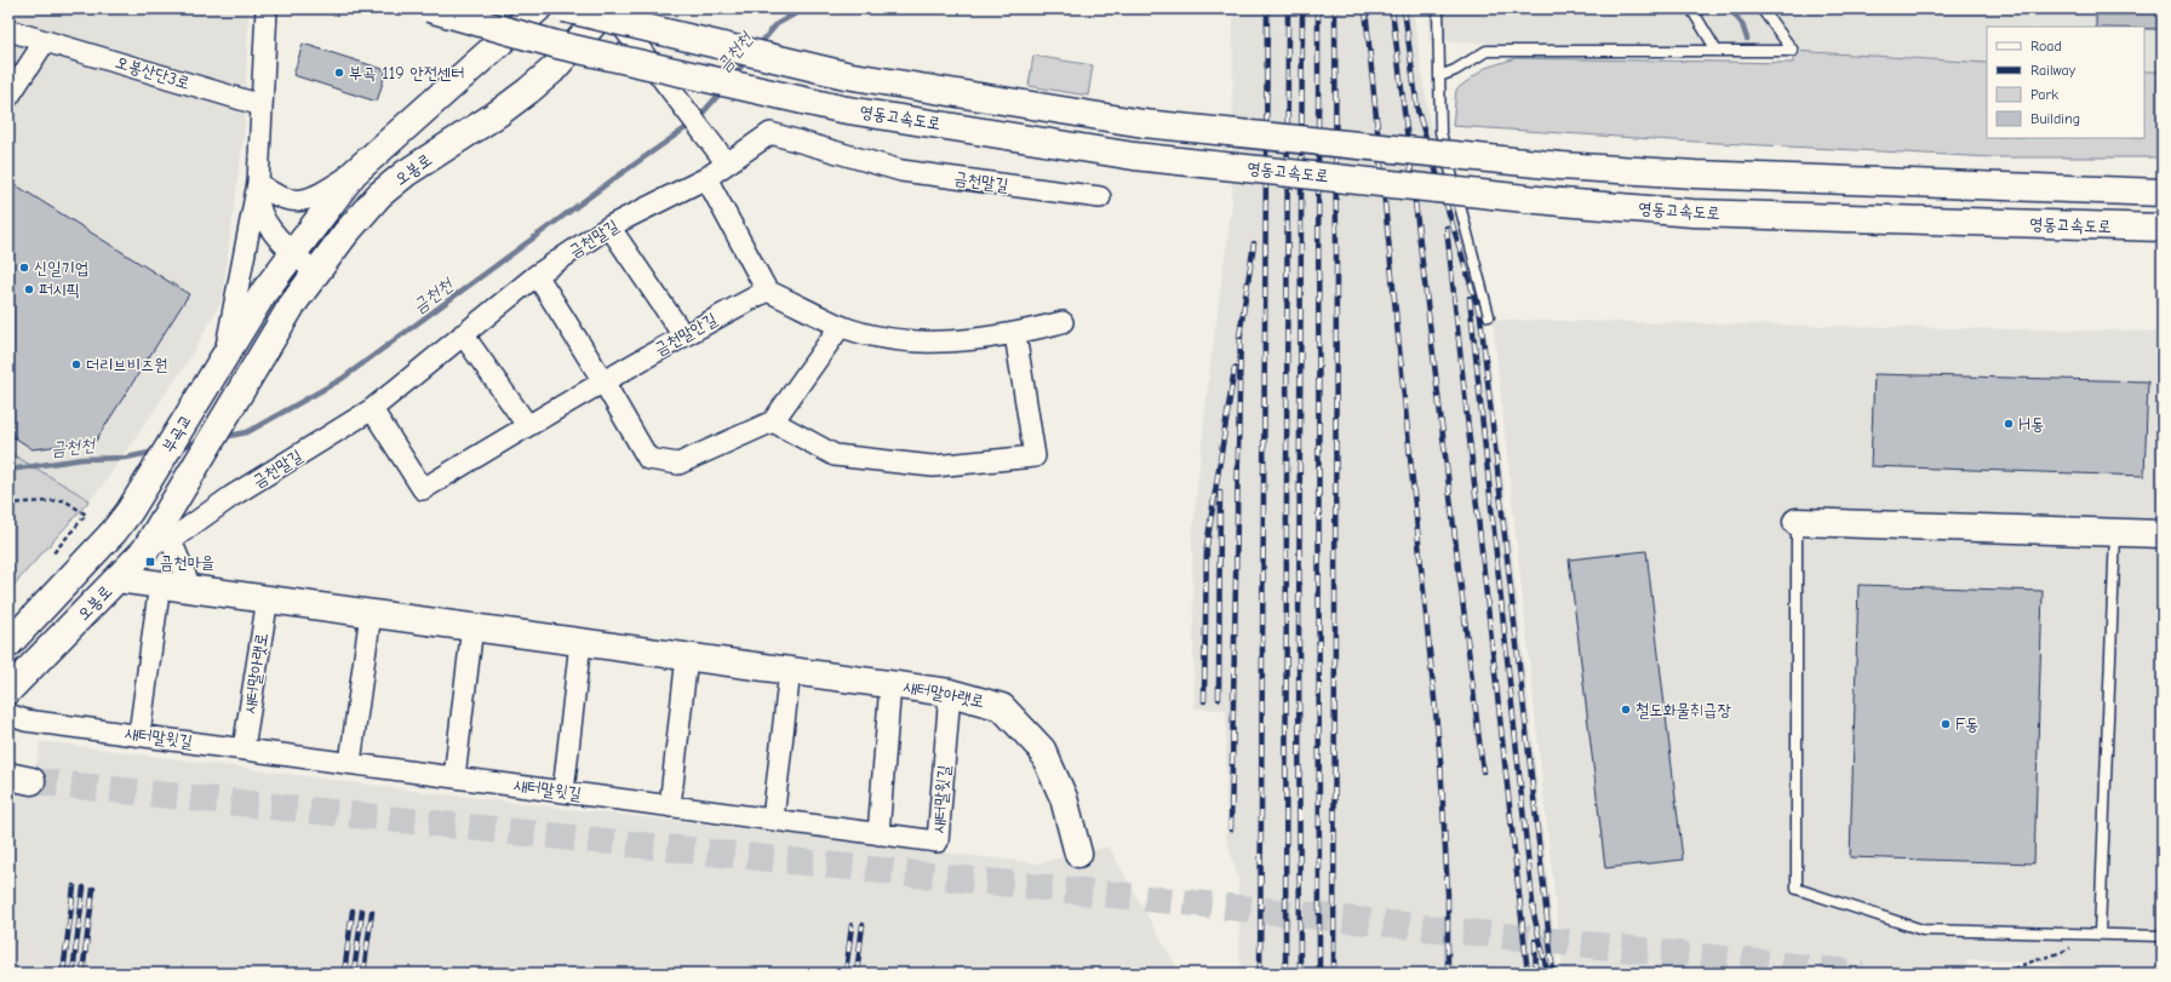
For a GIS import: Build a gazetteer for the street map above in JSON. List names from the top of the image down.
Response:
{
  "streets": {
    "main road": [
      "영동고속도로",
      "오봉로",
      "부곡교",
      "새터말아랫로"
    ],
    "street": [
      "오봉산단3로",
      "금천말길",
      "금천말안길",
      "새터말윗길"
    ]
  },
  "crossings": [
    ["오봉로", "금천말길"],
    ["오봉로", "부곡교"],
    ["오봉로", "새터말아랫로"],
    ["금천말길", "금천말안길"],
    ["새터말아랫로", "새터말윗길"]
  ],
  "water": ["금천천"],
  "places": {
    "other": [
      "부곡 119 안전센터",
      "신일기업",
      "퍼시픽",
      "더리브비즈원",
      "H동",
      "철도화물취급장",
      "F동"
    ],
    "transit": ["금천마을"]
  },
  "legend": [
    "Road",
    "Railway",
    "Park",
    "Building"
  ]
}
